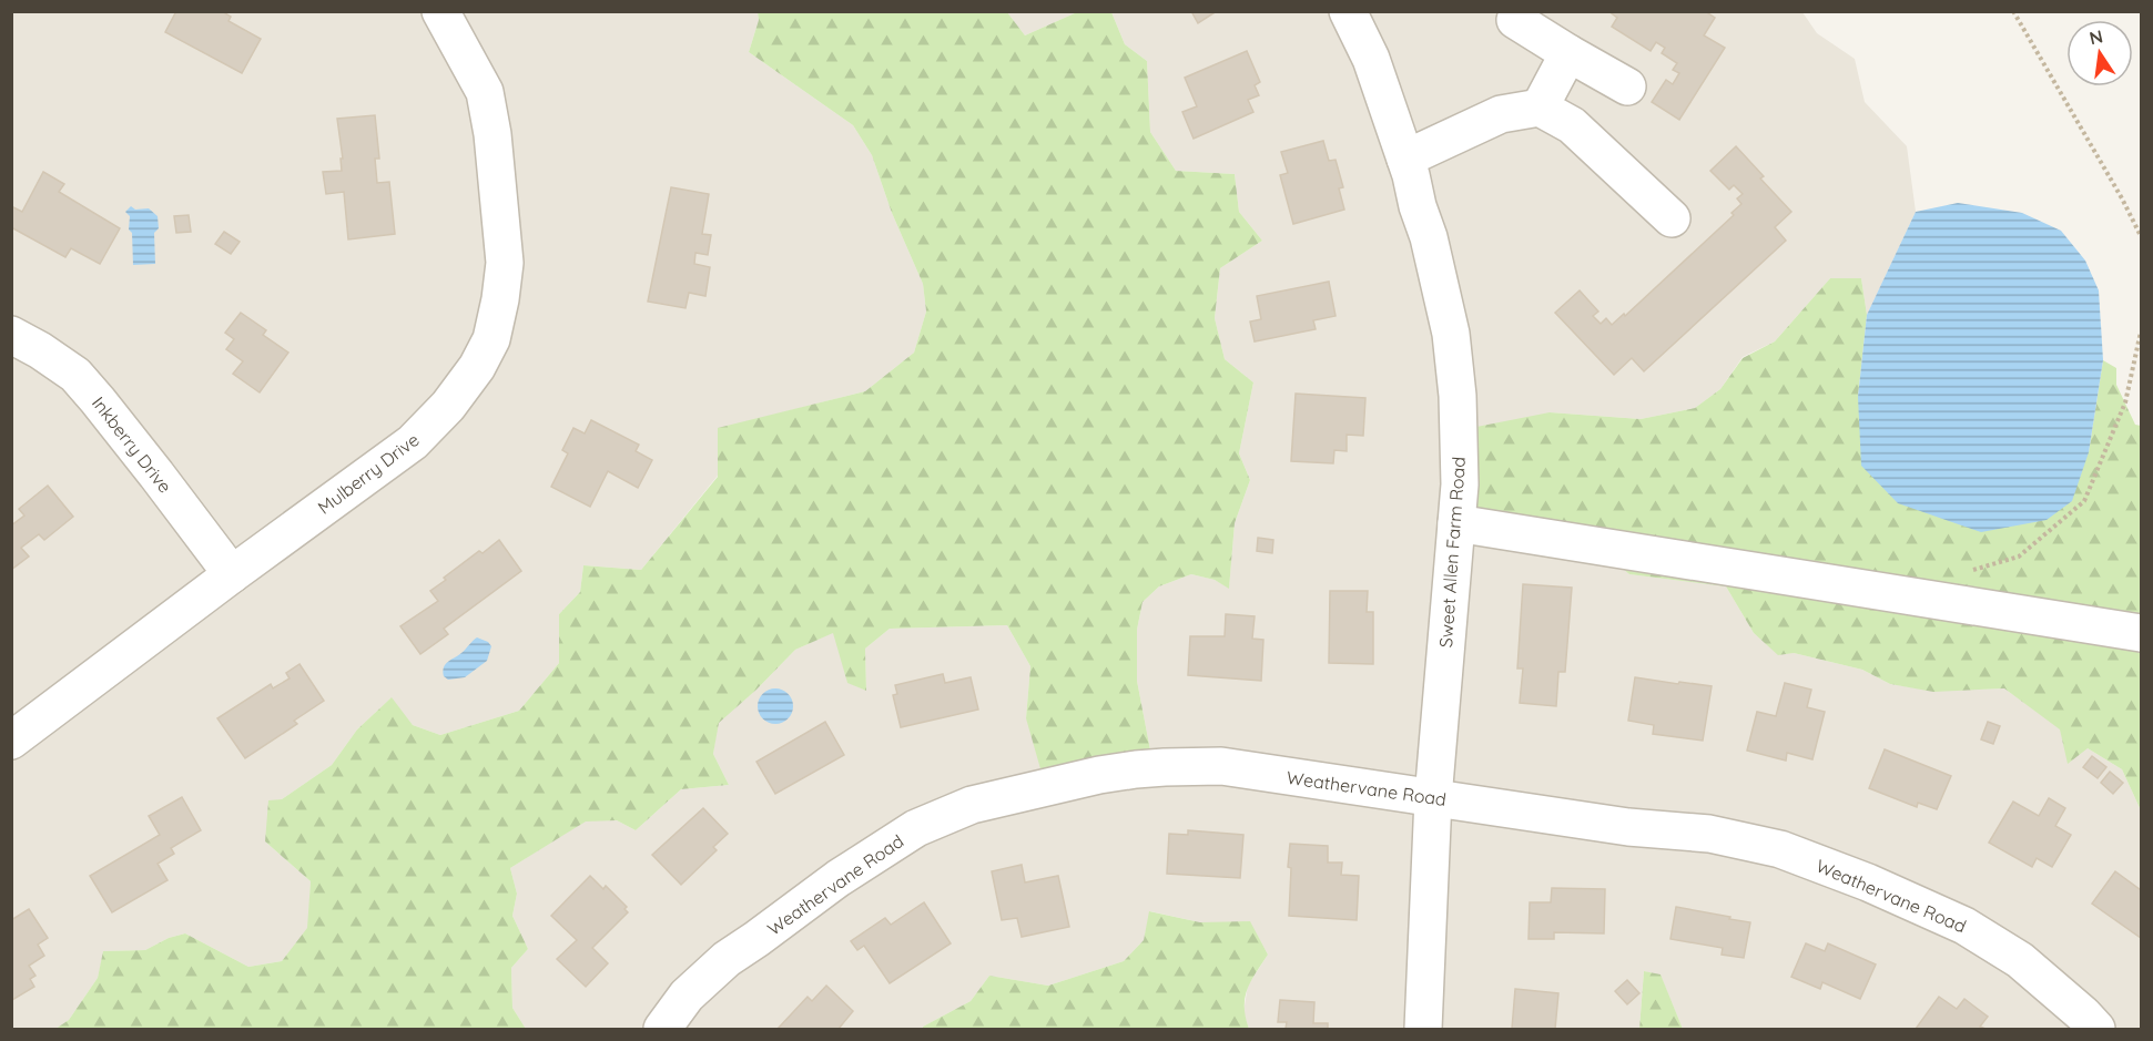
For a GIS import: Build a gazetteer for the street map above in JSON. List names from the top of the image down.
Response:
{
  "streets": {
    "street": [
      "Inkberry Drive",
      "Mulberry Drive",
      "Sweet Allen Farm Road",
      "Weathervane Road"
    ]
  },
  "crossings": [
    ["Inkberry Drive", "Mulberry Drive"],
    ["Sweet Allen Farm Road", "Weathervane Road"]
  ],
  "north": "top"
}
